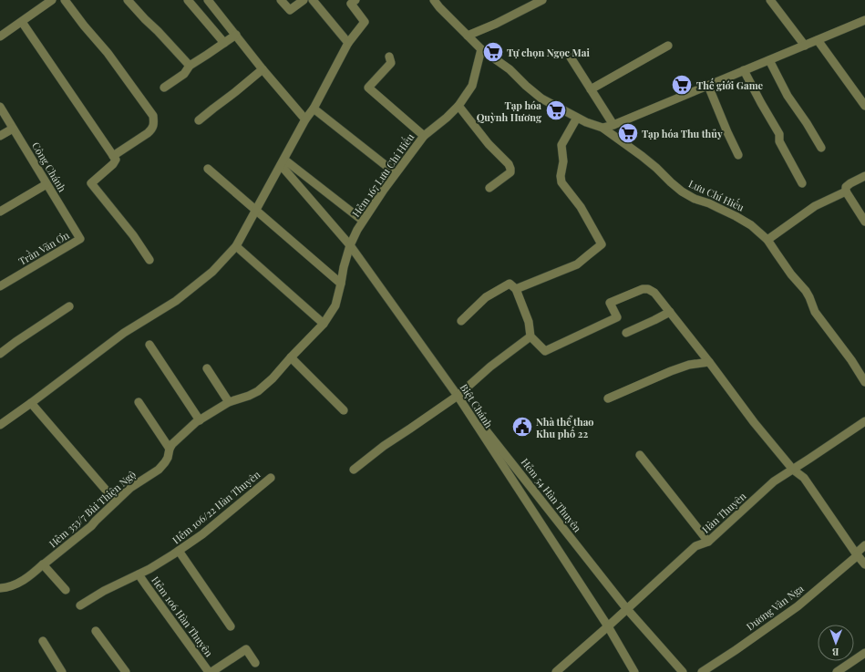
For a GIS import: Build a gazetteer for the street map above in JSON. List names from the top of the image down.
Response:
{
  "streets": {
    "street": [
      "Công Chánh",
      "Hẻm 167 Lưu Chí Hiếu",
      "Lưu Chí Hiếu",
      "Trần Văn Ơn",
      "Biệt Chánh",
      "Hẻm 54 Hàn Thuyên",
      "Hẻm 106/22 Hàn Thuyên",
      "Hẻm 353/7 Bùi Thiện Ngộ",
      "Hàn Thuyên",
      "Dương Vân Nga",
      "Hẻm 106 Hàn Thuyên"
    ]
  },
  "crossings": [
    ["Công Chánh", "Trần Văn Ơn"],
    ["Hẻm 167 Lưu Chí Hiếu", "Lưu Chí Hiếu"],
    ["Hẻm 167 Lưu Chí Hiếu", "Biệt Chánh"],
    ["Hẻm 167 Lưu Chí Hiếu", "Hẻm 353/7 Bùi Thiện Ngộ"],
    ["Biệt Chánh", "Hẻm 54 Hàn Thuyên"],
    ["Biệt Chánh", "Hàn Thuyên"],
    ["Hẻm 54 Hàn Thuyên", "Hàn Thuyên"],
    ["Hẻm 106/22 Hàn Thuyên", "Hẻm 106 Hàn Thuyên"]
  ],
  "places": {
    "supermarket": [
      "Tự chọn Ngọc Mai",
      "Thế giới Game",
      "Tạp hóa Quỳnh Hương",
      "Tạp hóa Thu thủy"
    ],
    "public building": ["Nhà thể thao Khu phố 22"]
  },
  "north": "bottom"
}
